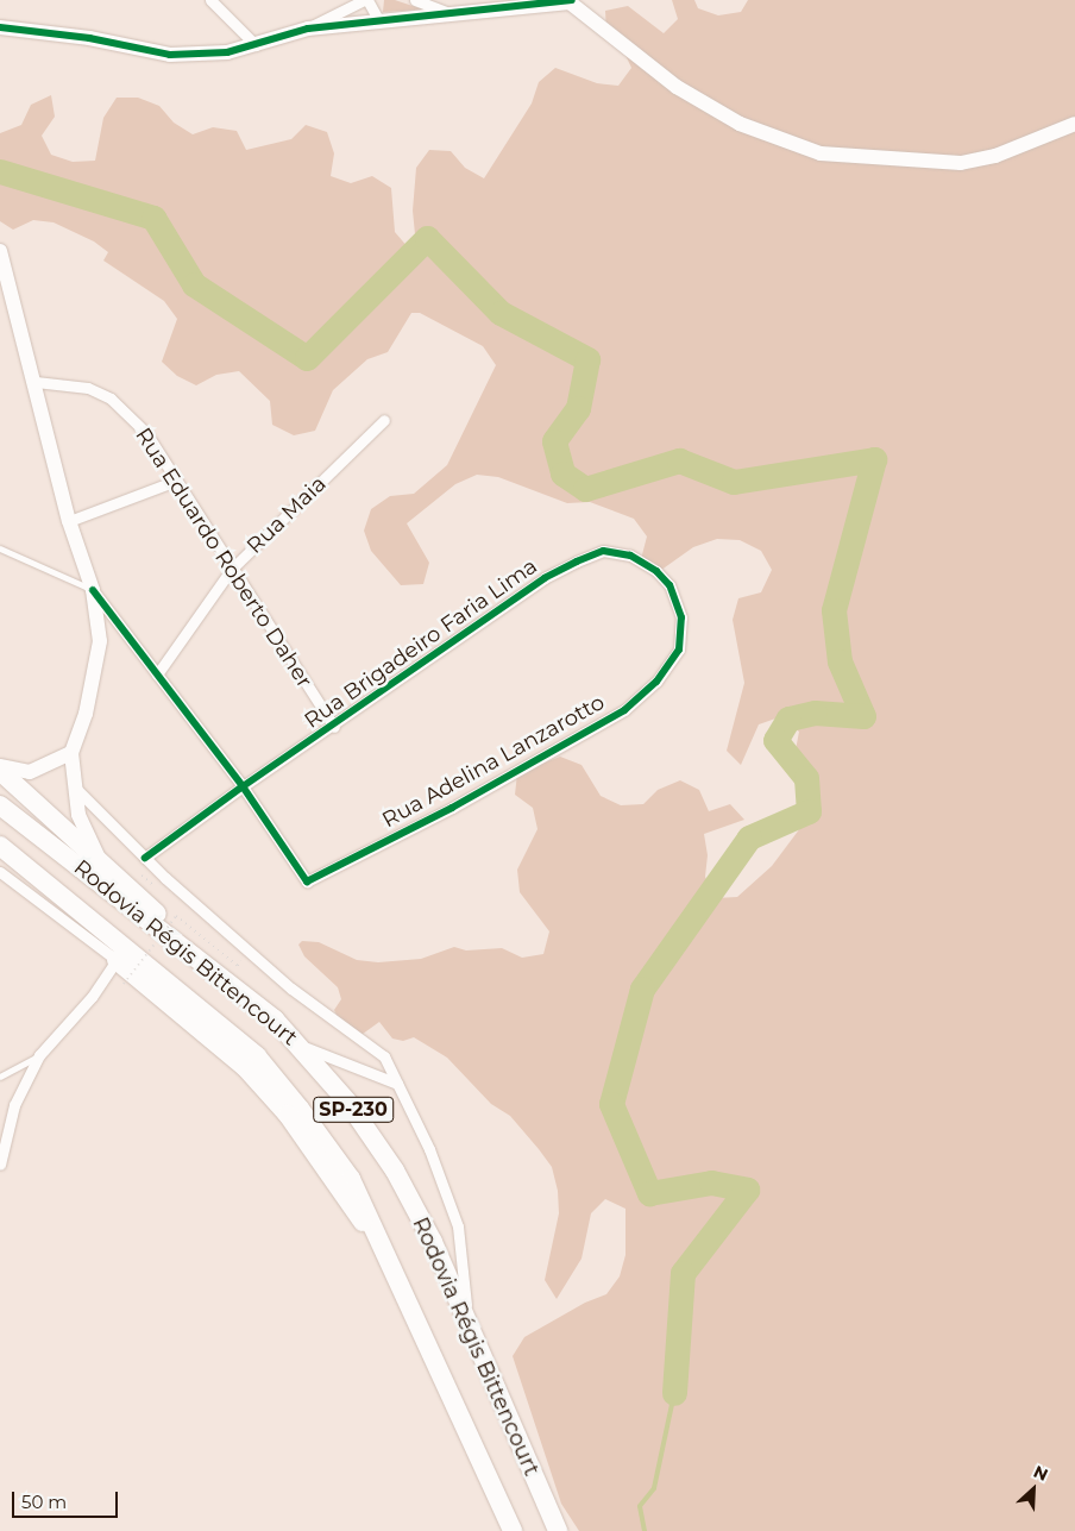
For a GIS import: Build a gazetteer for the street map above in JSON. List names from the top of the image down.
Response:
{
  "streets": {
    "highway": ["Rodovia Régis Bittencourt", "SP-230"],
    "street": [
      "Rua Maia",
      "Rua Eduardo Roberto Daher",
      "Rua Brigadeiro Faria Lima",
      "Rua Adelina Lanzarotto"
    ]
  },
  "crossings": [
    ["Rua Maia", "Rua Eduardo Roberto Daher"],
    ["Rua Eduardo Roberto Daher", "Rua Brigadeiro Faria Lima"],
    ["Rua Brigadeiro Faria Lima", "Rua Adelina Lanzarotto"]
  ],
  "scale_bar": "50 m",
  "north": "top right"
}
